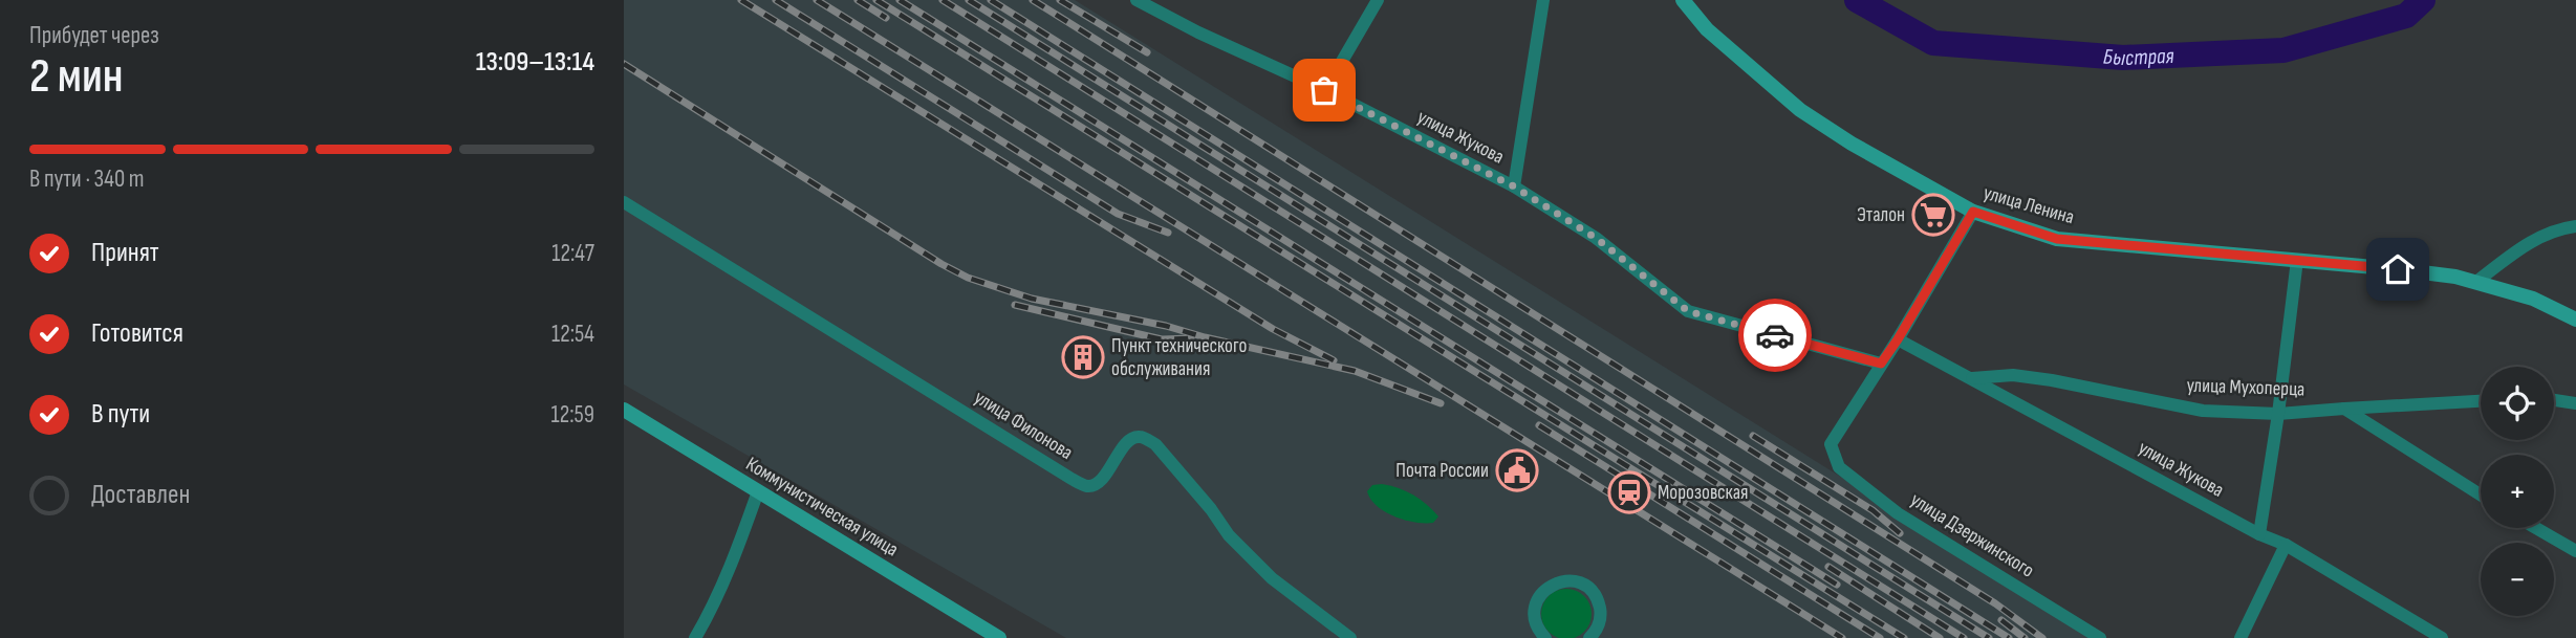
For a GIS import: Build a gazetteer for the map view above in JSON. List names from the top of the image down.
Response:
{
  "streets": {
    "street": [
      "улица Жукова",
      "улица Ленина",
      "улица Мухоперца",
      "улица Филонова",
      "Коммунистическая улица",
      "улица Дзержинского"
    ]
  },
  "crossings": [
    ["улица Жукова", "улица Мухоперца"],
    ["улица Жукова", "улица Дзержинского"]
  ],
  "water": ["Быстрая"],
  "places": {
    "supermarket": ["Эталон"],
    "building": ["Пункт технического обслуживания"],
    "public building": ["Почта России"],
    "station": ["Морозовская"]
  },
  "page": {
    "heading": ["2 мин", "Прибудет через", "13:09–13:14"],
    "bar": "В пути · 340 m",
    "list": [
      ["Принят", "12:47"],
      ["Готовится", "12:54"],
      ["В пути", "12:59"],
      "Доставлен"
    ],
    "map_buttons": ["+", "−"]
  }
}
